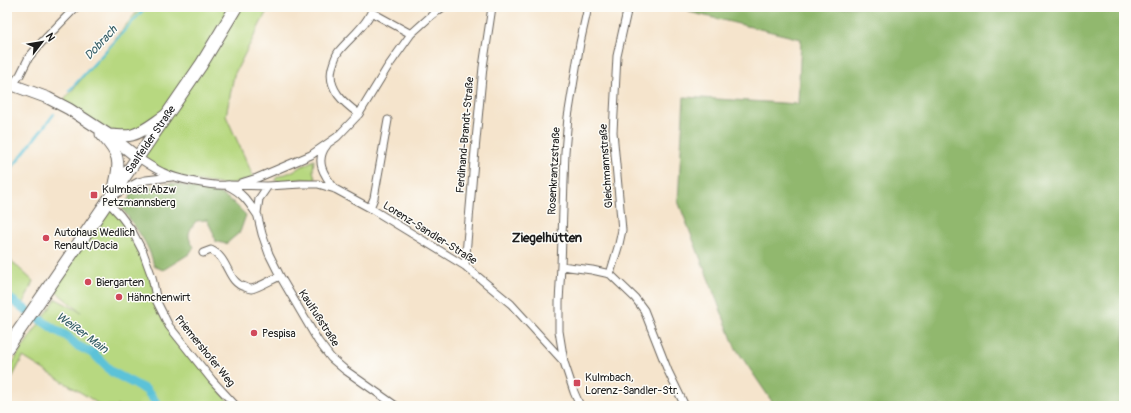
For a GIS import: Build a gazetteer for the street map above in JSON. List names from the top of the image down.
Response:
{
  "streets": {
    "main road": ["Saalfelder Straße"],
    "street": [
      "Ferdinand-Brandt-Straße",
      "Gleichmannstraße",
      "Rosenkrantzstraße",
      "Lorenz-Sandler-Straße",
      "Kaulfußstraße",
      "Priemershofer Weg"
    ]
  },
  "crossings": [
    ["Ferdinand-Brandt-Straße", "Lorenz-Sandler-Straße"],
    ["Saalfelder Straße", "Priemershofer Weg"],
    ["Rosenkrantzstraße", "Lorenz-Sandler-Straße"],
    ["Lorenz-Sandler-Straße", "Kaulfußstraße"]
  ],
  "districts": ["Ziegelhütten"],
  "water": ["Dobrach", "Weißer Main"],
  "places": {
    "transit": ["Kulmbach Abzw Petzmannsberg", "Kulmbach, Lorenz-Sandler-Str."],
    "other": [
      "Autohaus Wedlich Renault/Dacia",
      "Biergarten",
      "Hähnchenwirt",
      "Pespisa"
    ]
  },
  "north": "top right"
}
